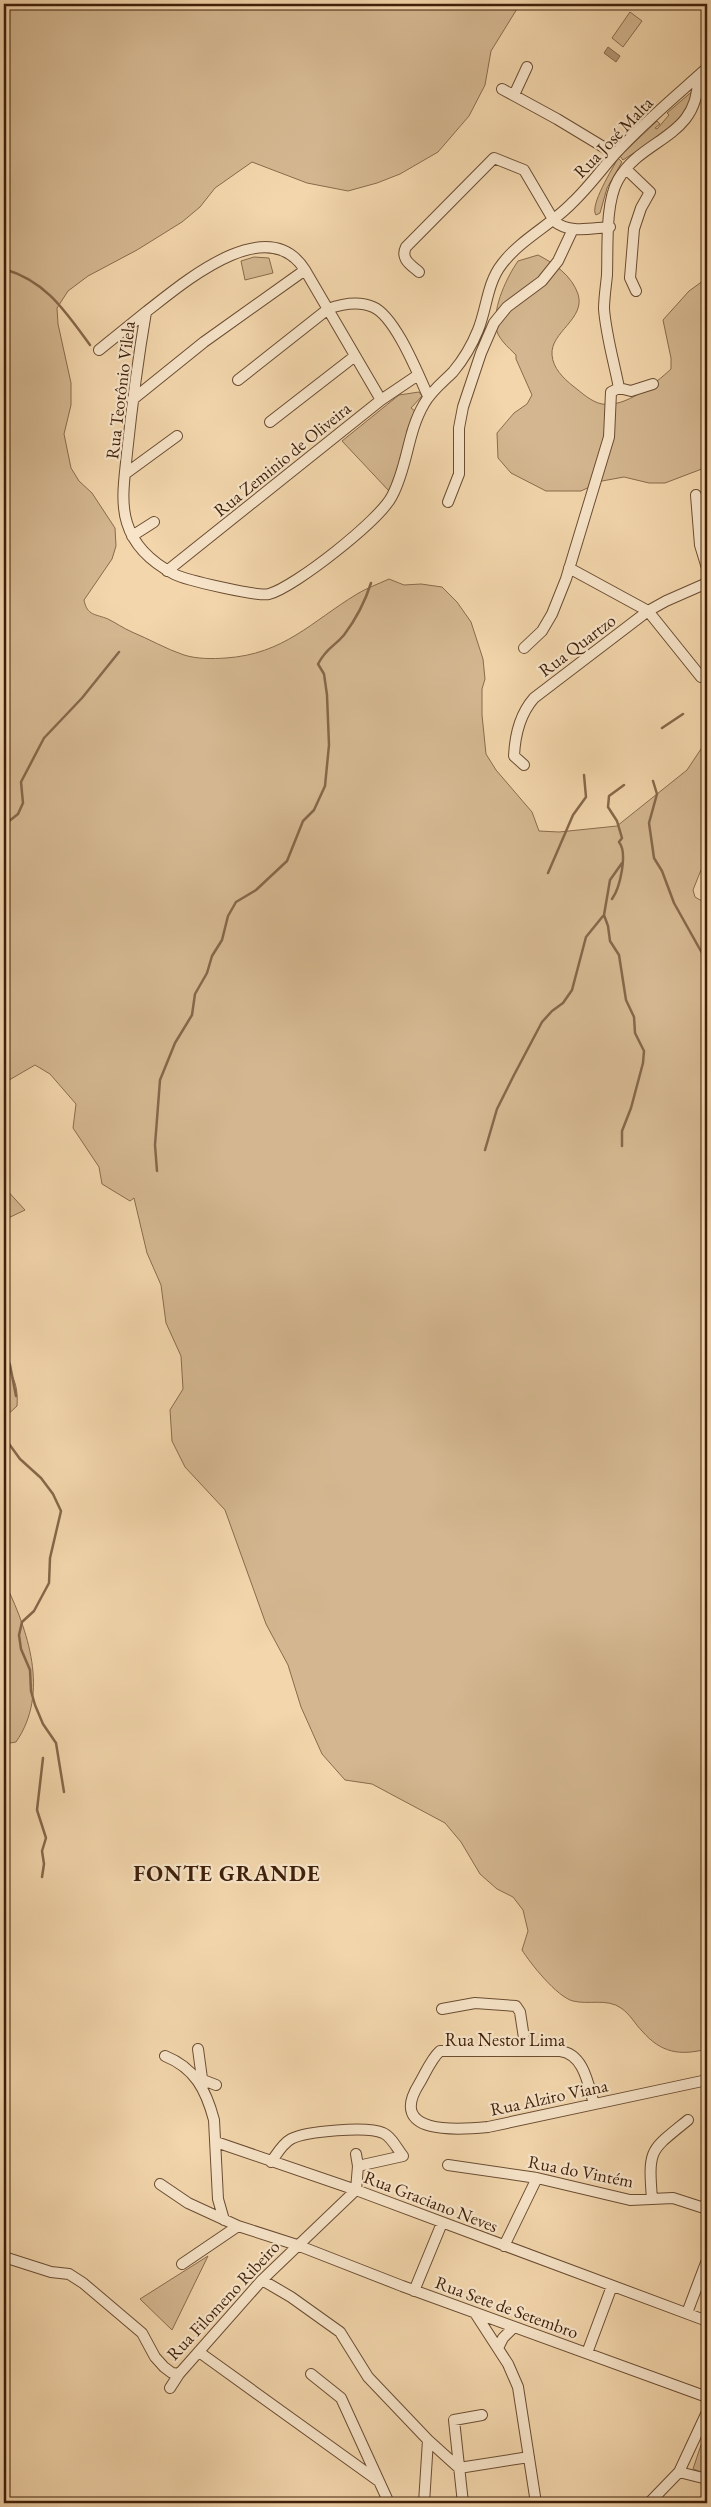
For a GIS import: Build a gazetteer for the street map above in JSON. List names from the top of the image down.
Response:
{
  "streets": {
    "street": [
      "Rua José Malta",
      "Rua Teotônio Vilela",
      "Rua Zeminio de Oliveira",
      "Rua Quartzo",
      "Rua Nestor Lima",
      "Rua Alziro Viana",
      "Rua do Vintém",
      "Rua Graciano Neves",
      "Rua Filomeno Ribeiro",
      "Rua Sete de Setembro"
    ]
  },
  "crossings": [
    ["Rua José Malta", "Rua Teotônio Vilela"],
    ["Rua José Malta", "Rua Zeminio de Oliveira"],
    ["Rua Teotônio Vilela", "Rua Zeminio de Oliveira"],
    ["Rua Nestor Lima", "Rua Alziro Viana"],
    ["Rua Graciano Neves", "Rua Filomeno Ribeiro"],
    ["Rua Filomeno Ribeiro", "Rua Sete de Setembro"]
  ],
  "districts": ["FONTE GRANDE"]
}
